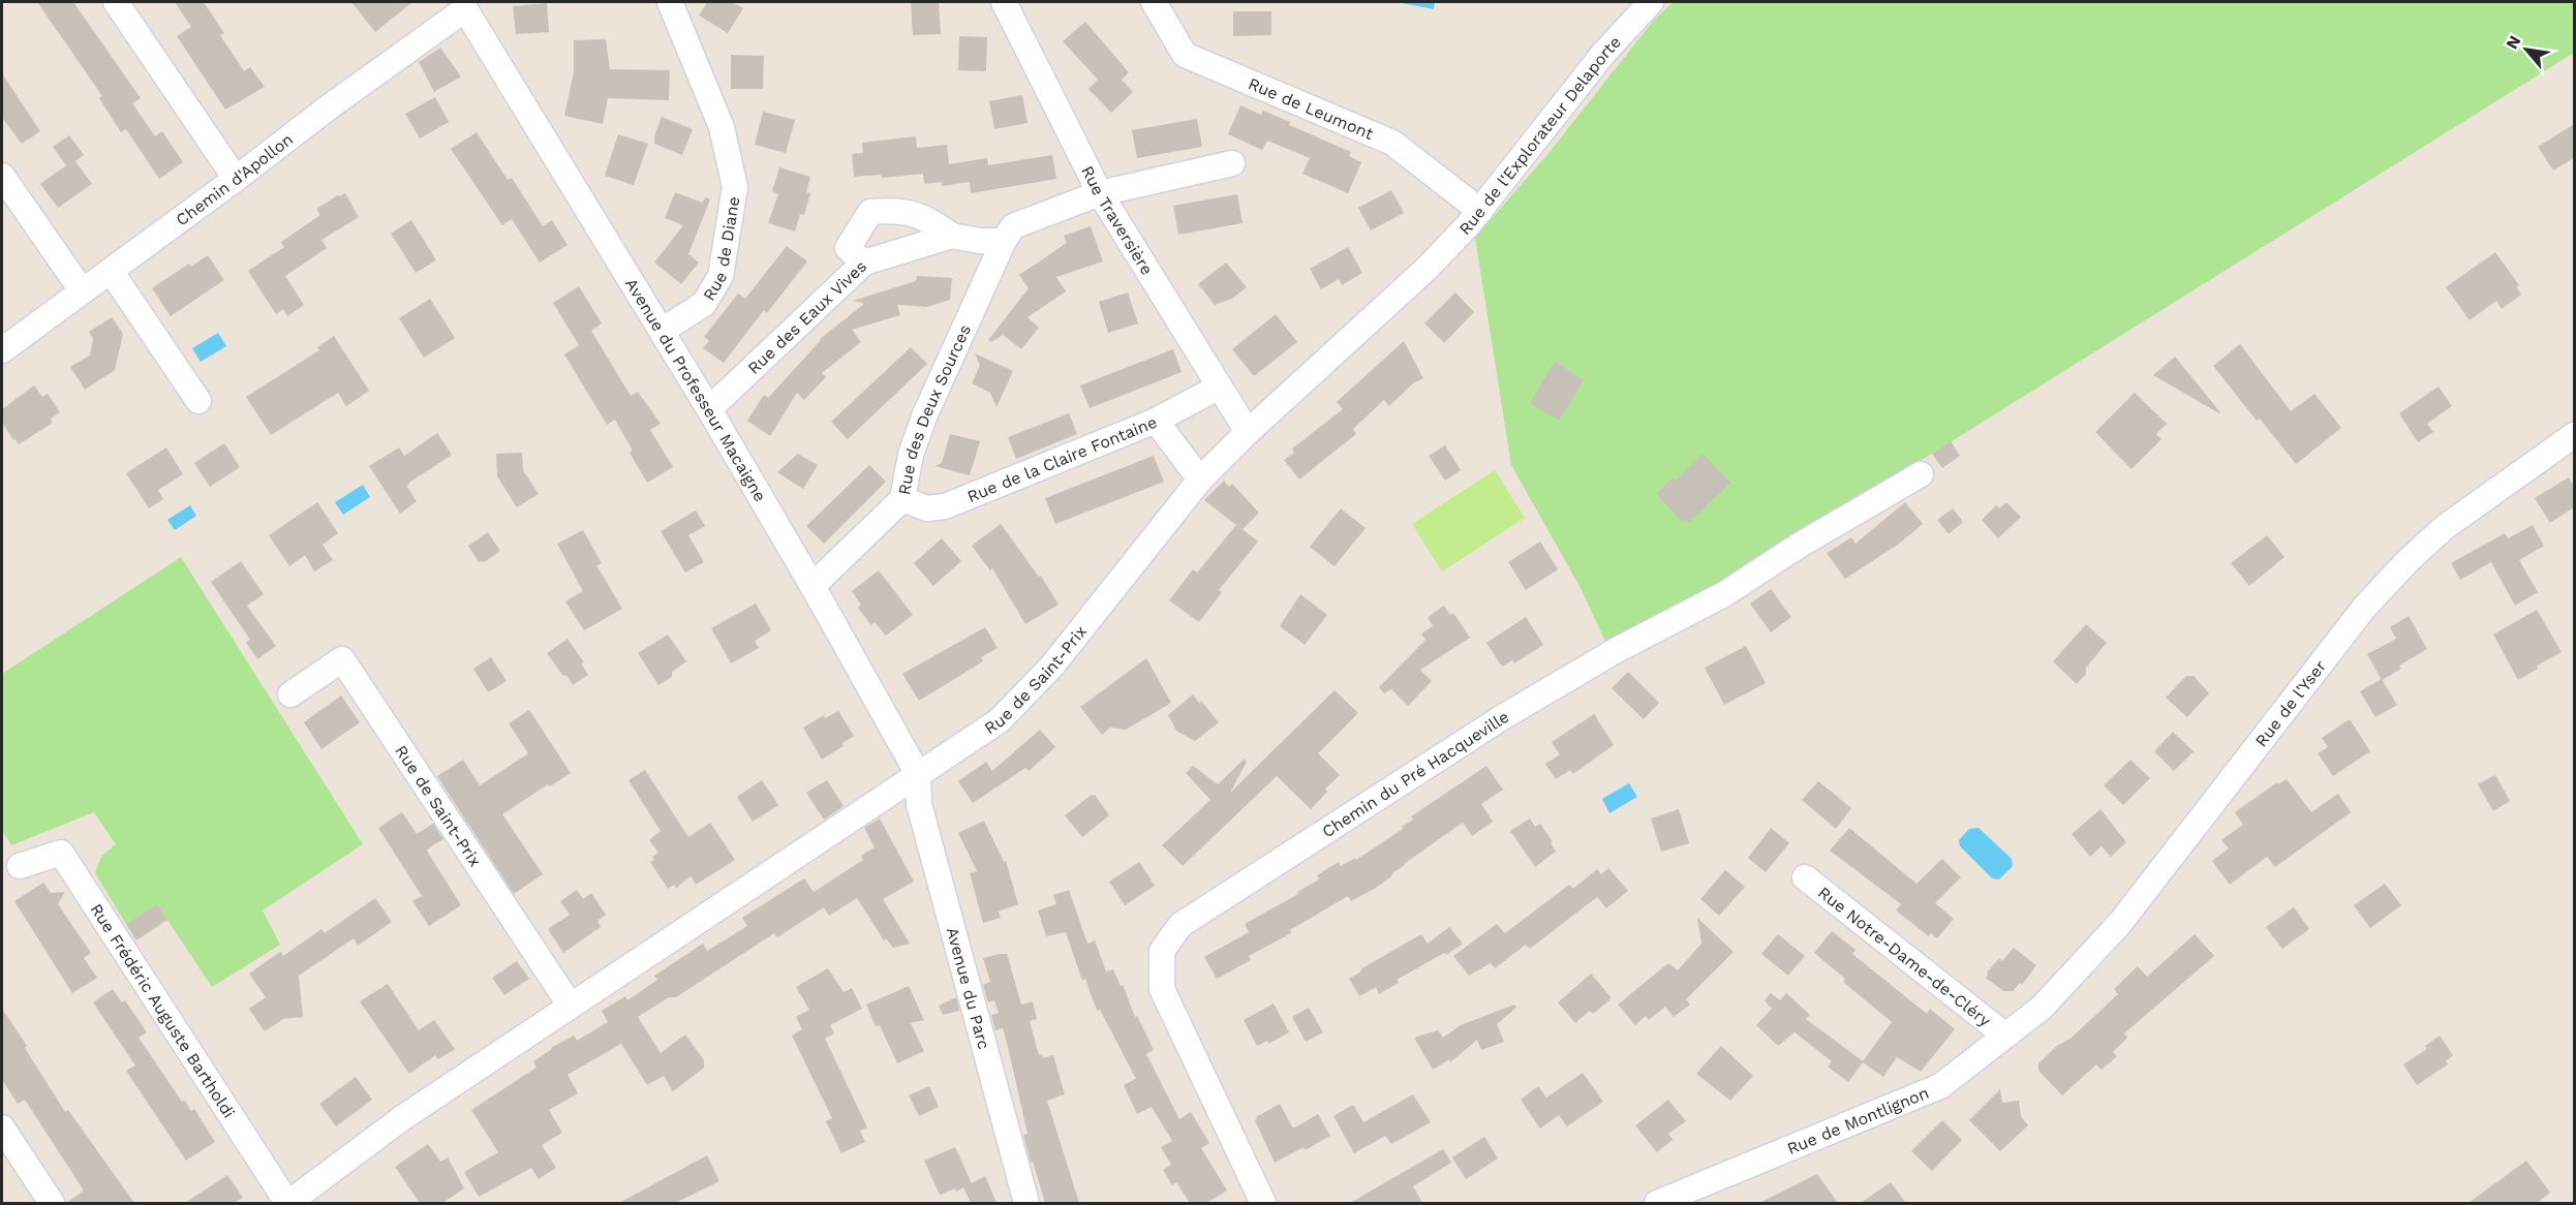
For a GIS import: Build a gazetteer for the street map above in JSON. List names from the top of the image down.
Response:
{
  "streets": {
    "street": [
      "Rue de Leumont",
      "Rue de l'Explorateur Delaporte",
      "Chemin d'Apollon",
      "Rue Traversière",
      "Rue de Diane",
      "Rue des Eaux Vives",
      "Avenue du Professeur Macaigne",
      "Rue des Deux Sources",
      "Rue de la Claire Fontaine",
      "Rue de Saint-Prix",
      "Rue de l'Yser",
      "Chemin du Pré Hacqueville",
      "Rue Notre-Dame-de-Cléry",
      "Avenue du Parc",
      "Rue Frédéric Auguste Bartholdi",
      "Rue de Montlignon"
    ]
  },
  "crossings": [
    ["Rue de Leumont", "Rue de l'Explorateur Delaporte"],
    ["Rue de l'Explorateur Delaporte", "Rue de Saint-Prix"],
    ["Chemin d'Apollon", "Avenue du Professeur Macaigne"],
    ["Rue Traversière", "Rue de la Claire Fontaine"],
    ["Rue Traversière", "Rue de Saint-Prix"],
    ["Rue de Diane", "Avenue du Professeur Macaigne"],
    ["Rue des Eaux Vives", "Avenue du Professeur Macaigne"],
    ["Rue des Eaux Vives", "Rue des Deux Sources"],
    ["Avenue du Professeur Macaigne", "Rue des Deux Sources"],
    ["Avenue du Professeur Macaigne", "Rue de Saint-Prix"],
    ["Avenue du Professeur Macaigne", "Avenue du Parc"],
    ["Rue des Deux Sources", "Rue de la Claire Fontaine"],
    ["Rue de Saint-Prix", "Avenue du Parc"],
    ["Rue de Saint-Prix", "Rue Frédéric Auguste Bartholdi"],
    ["Rue de l'Yser", "Rue de Montlignon"],
    ["Rue Notre-Dame-de-Cléry", "Rue de Montlignon"]
  ],
  "north": "top left"
}
